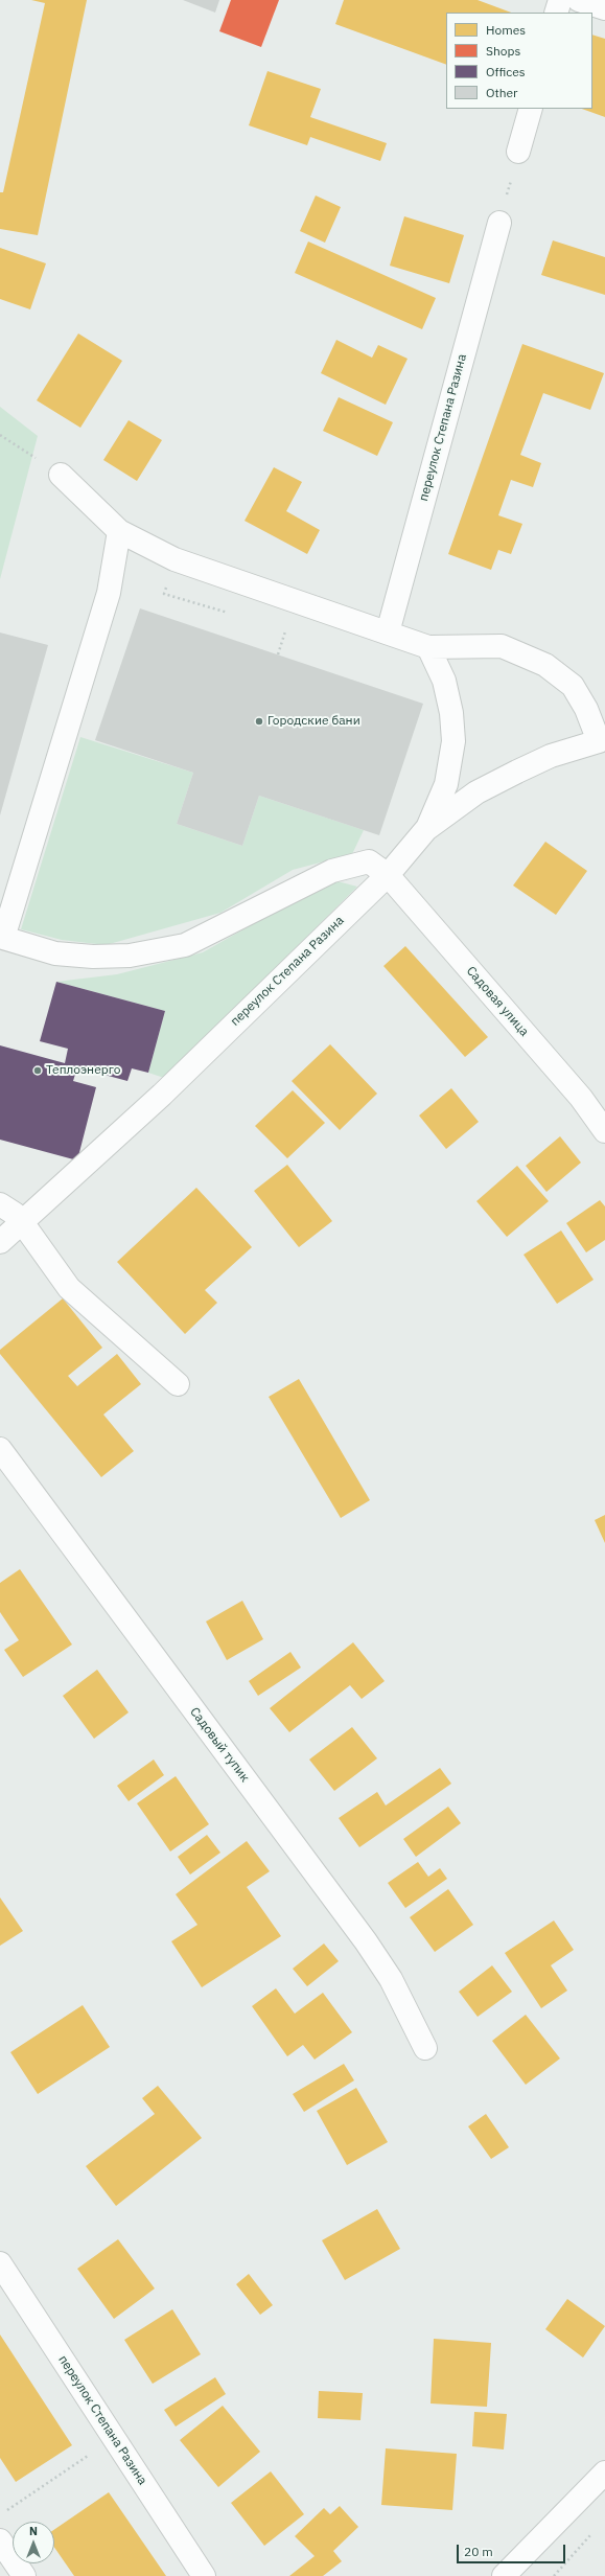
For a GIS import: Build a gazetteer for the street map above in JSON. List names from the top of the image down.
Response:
{
  "streets": {
    "street": ["переулок Степана Разина", "Садовая улица", "Садовый тупик"]
  },
  "crossings": [
    ["переулок Степана Разина", "Садовая улица"]
  ],
  "places": ["Городские бани", "Теплоэнерго"],
  "legend": [
    "Homes",
    "Shops",
    "Offices",
    "Other"
  ],
  "scale_bar": "20 m",
  "north": "top"
}
